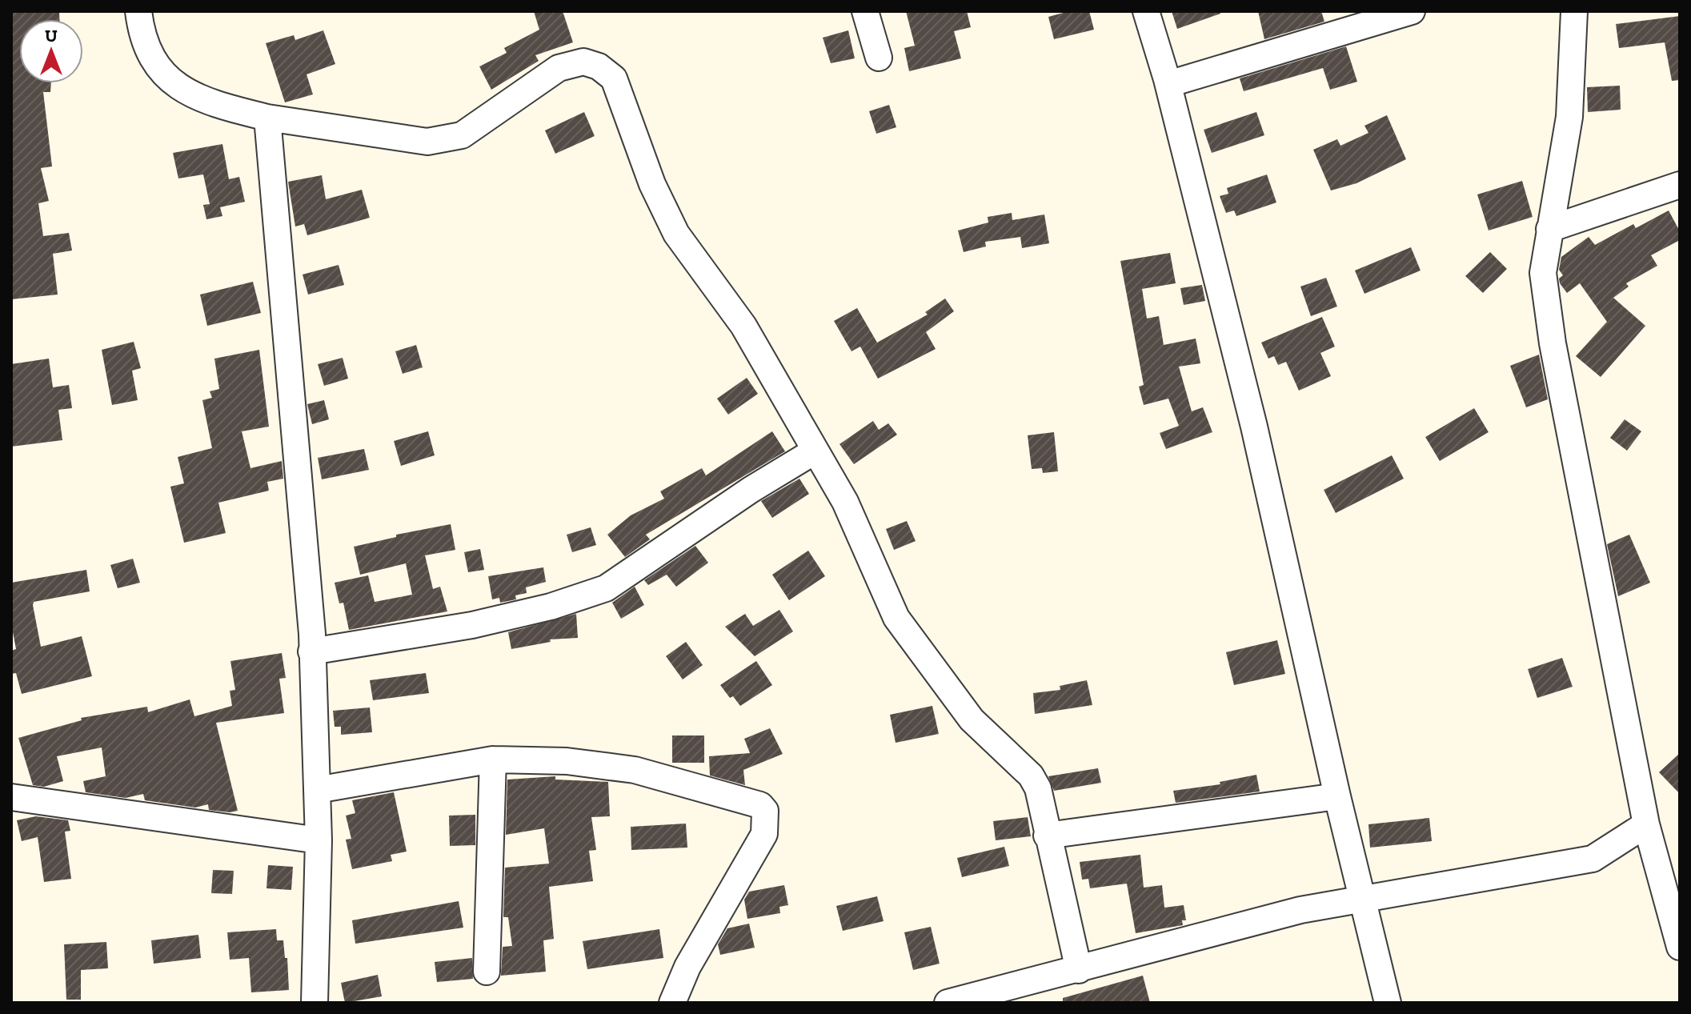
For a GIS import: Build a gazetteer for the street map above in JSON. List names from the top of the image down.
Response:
{
  "north": "top"
}
